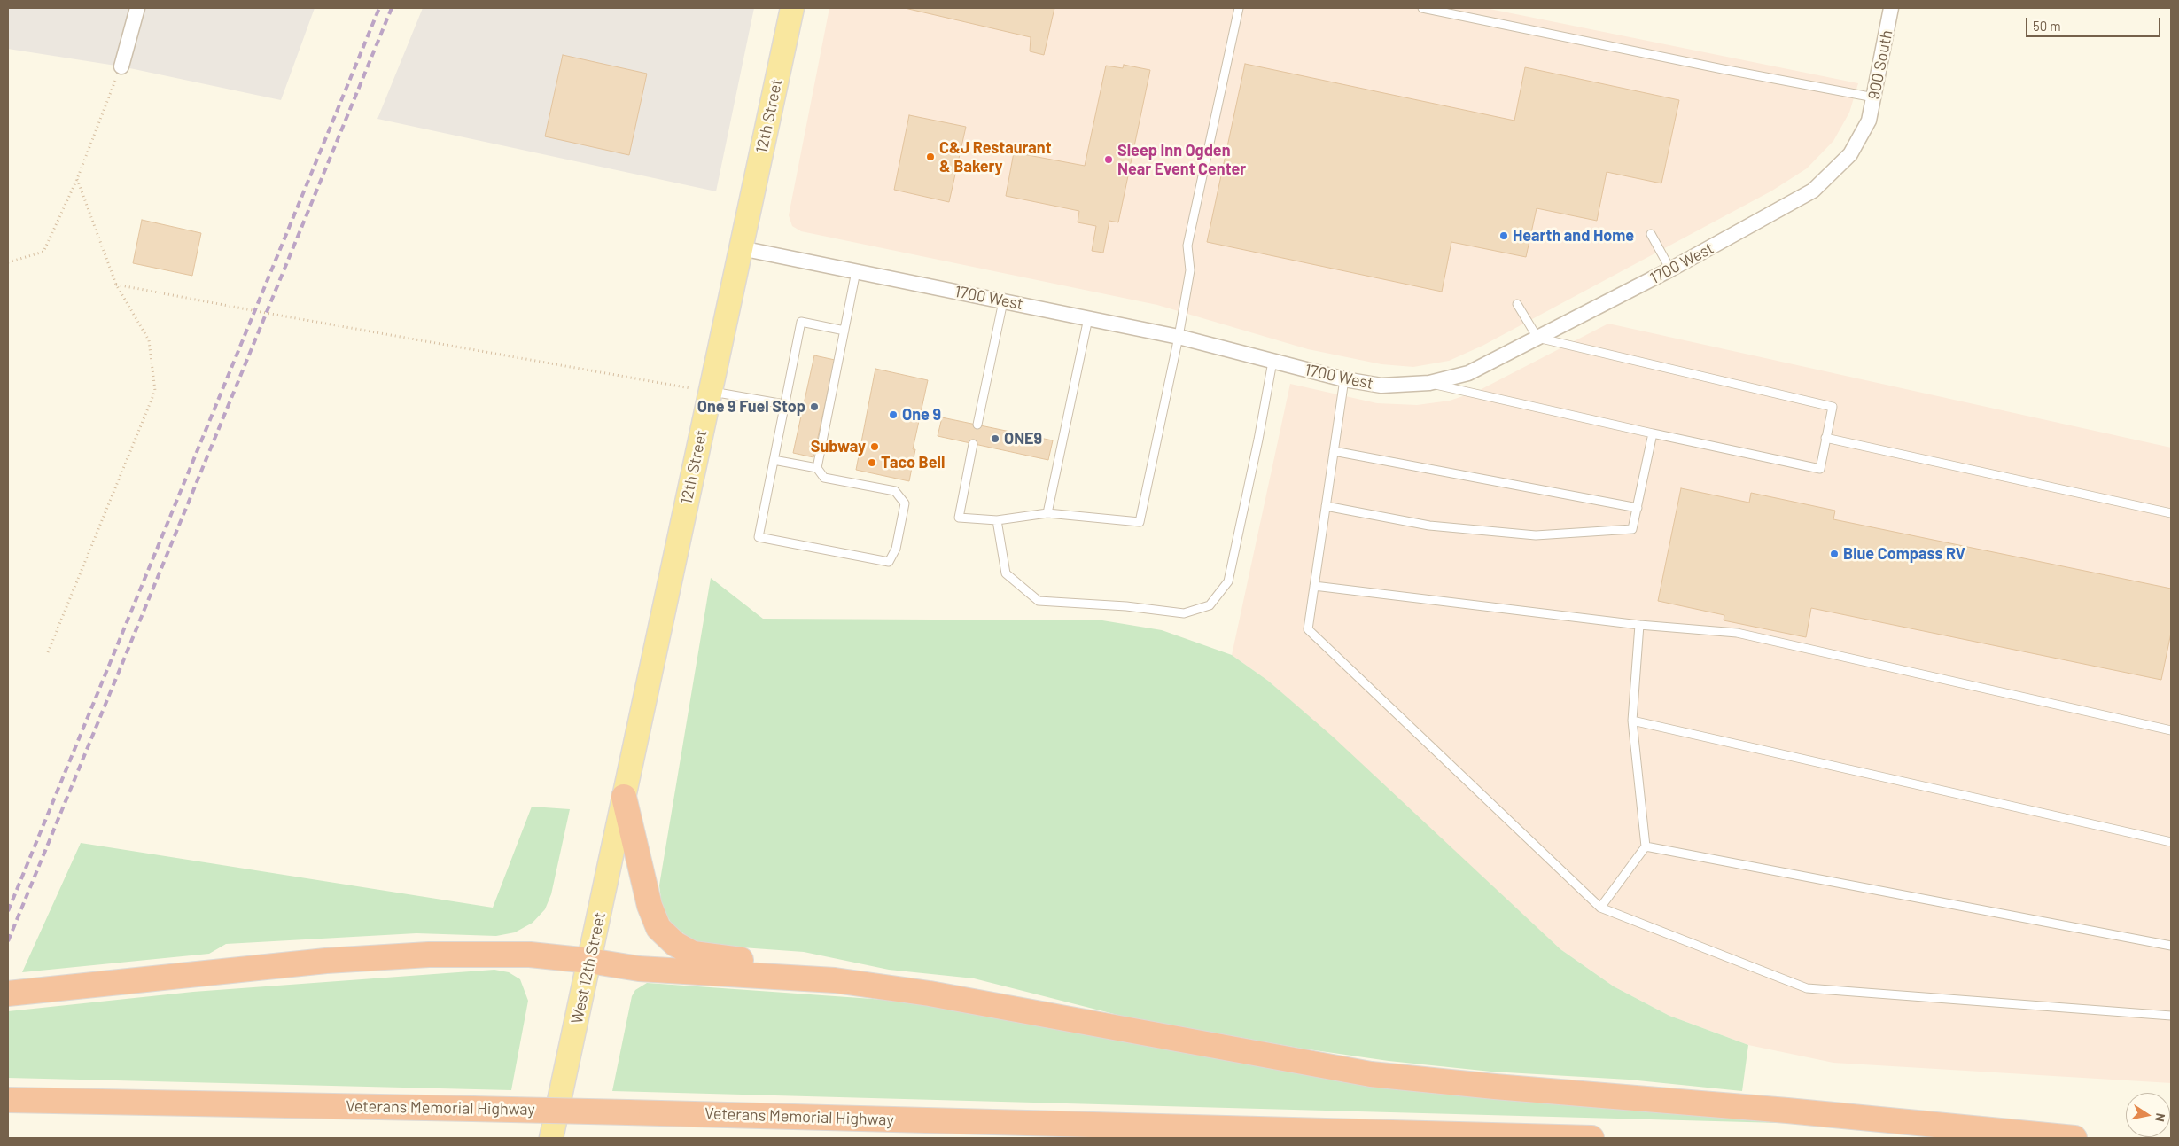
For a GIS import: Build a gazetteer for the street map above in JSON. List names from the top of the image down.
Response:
{
  "streets": {
    "highway": ["Veterans Memorial Highway"],
    "main road": ["12th Street", "West 12th Street"],
    "street": ["900 South", "1700 West"]
  },
  "crossings": [
    ["900 South", "1700 West"],
    ["12th Street", "1700 West"],
    ["12th Street", "West 12th Street"]
  ],
  "places": [
    "C&J Restaurant & Bakery",
    "Sleep Inn Ogden Near Event Center",
    "Hearth and Home",
    "One 9 Fuel Stop",
    "One 9",
    "ONE9",
    "Subway",
    "Taco Bell",
    "Blue Compass RV"
  ],
  "scale_bar": "50 m",
  "north": "right"
}
